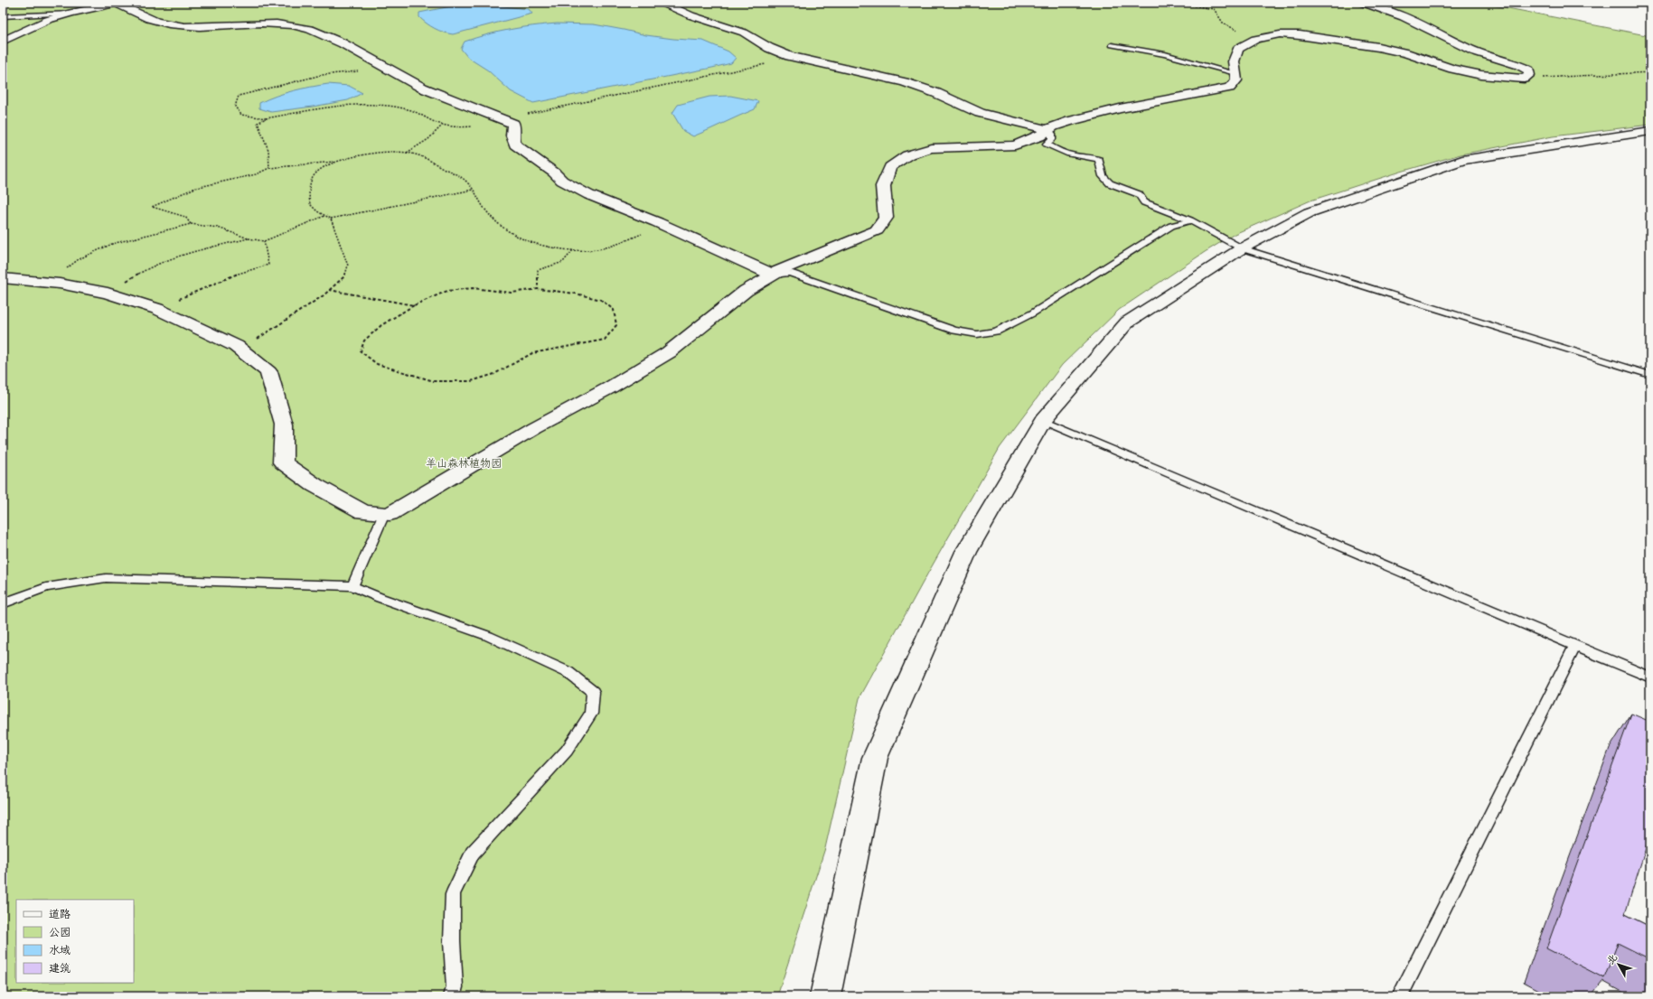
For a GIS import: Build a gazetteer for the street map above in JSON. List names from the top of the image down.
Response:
{
  "parks": ["羊山森林植物园"],
  "legend": [
    "道路",
    "公园",
    "水域",
    "建筑"
  ],
  "north": "top left"
}
